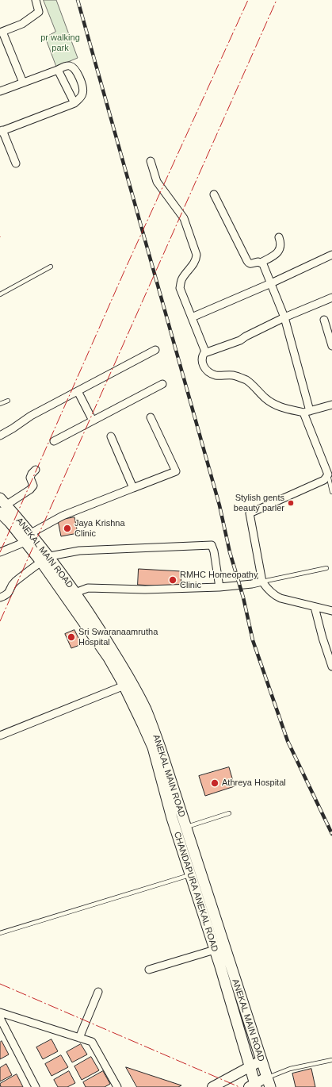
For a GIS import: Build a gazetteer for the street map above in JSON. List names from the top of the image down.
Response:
{
  "streets": {
    "main road": ["ANEKAL MAIN ROAD", "CHANDAPURA ANEKAL ROAD"]
  },
  "crossings": [
    ["ANEKAL MAIN ROAD", "CHANDAPURA ANEKAL ROAD"]
  ],
  "parks": ["pr walking park"],
  "places": [
    "Stylish gents beauty parler",
    "Jaya Krishna Clinic",
    "RMHC Homeopathy Clinic",
    "Sri Swaranaamrutha Hospital",
    "Athreya Hospital"
  ]
}
